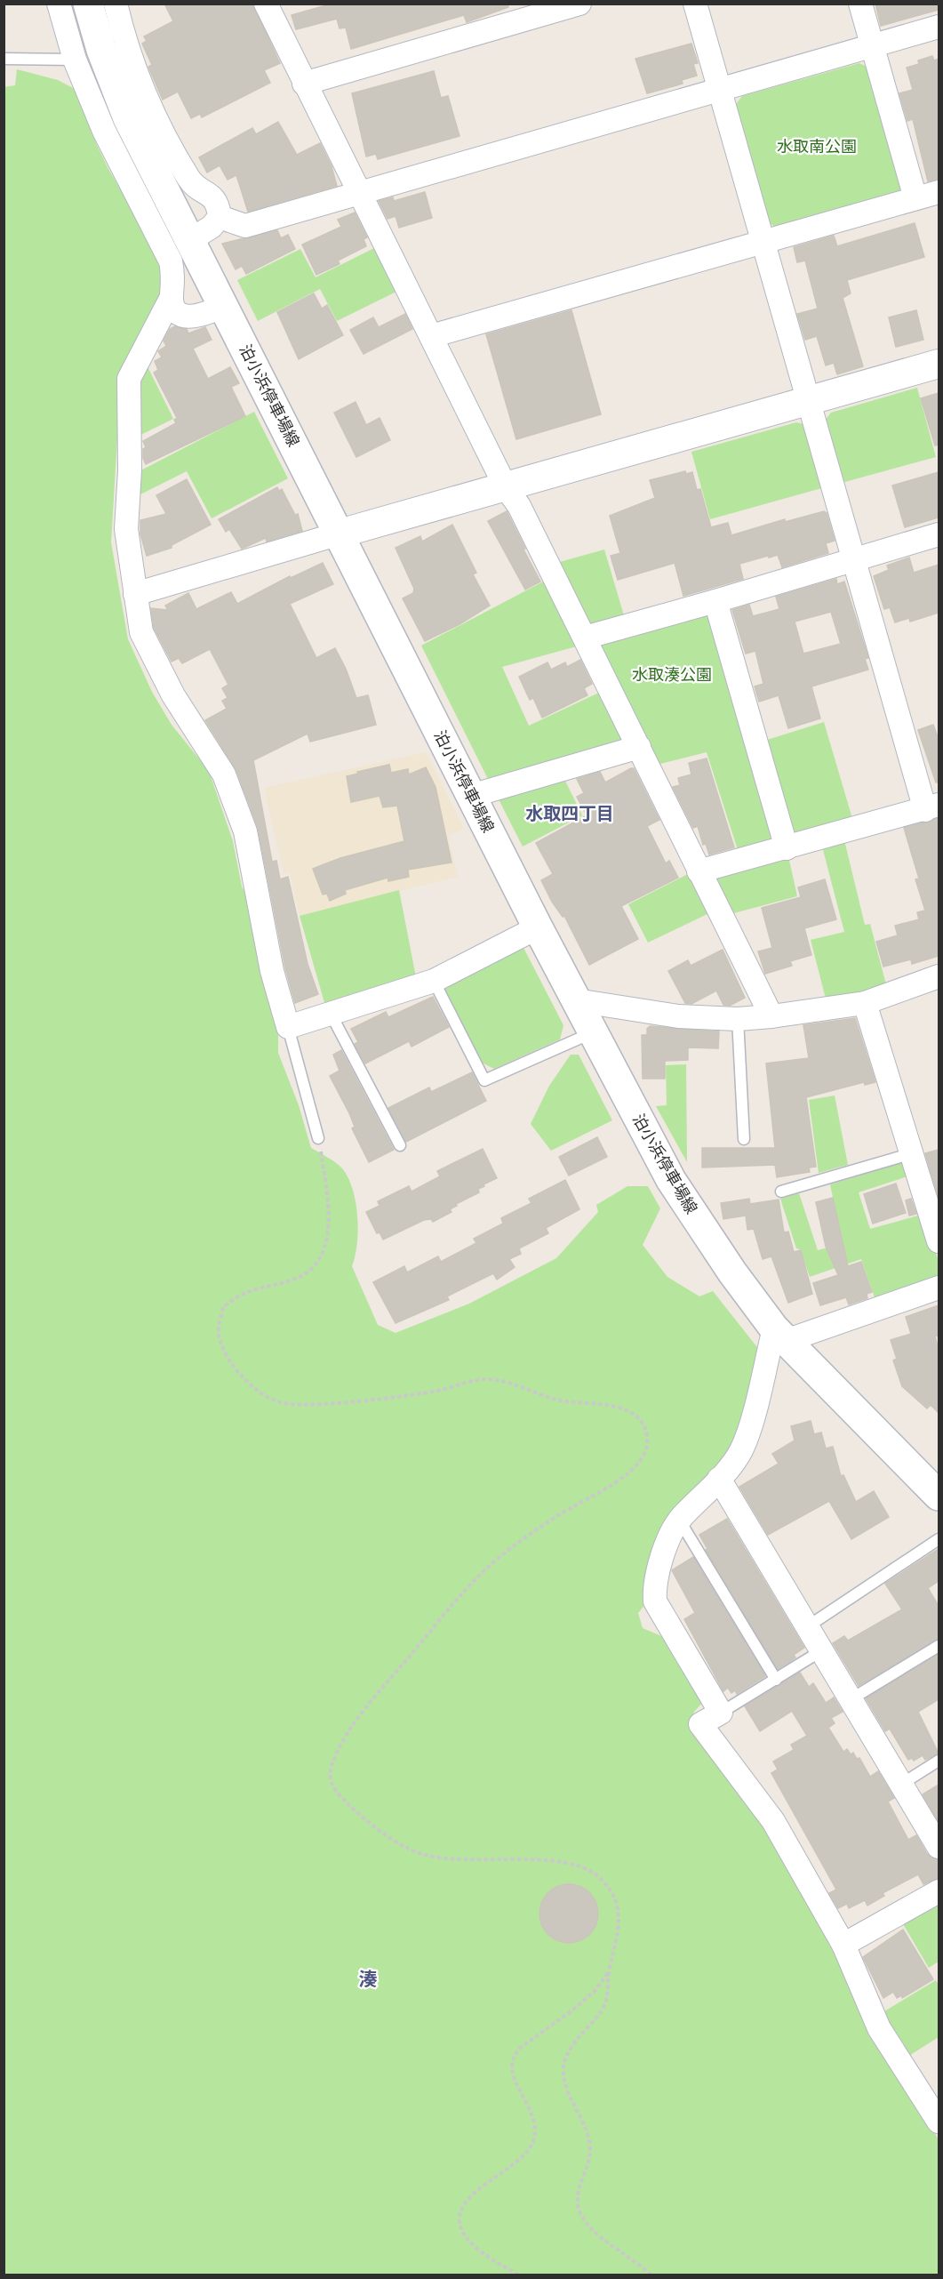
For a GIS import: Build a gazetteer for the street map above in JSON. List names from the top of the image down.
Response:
{
  "streets": {
    "main road": ["泊小浜停車場線"]
  },
  "districts": ["水取四丁目", "湊"],
  "parks": ["水取南公園", "水取湊公園"]
}
